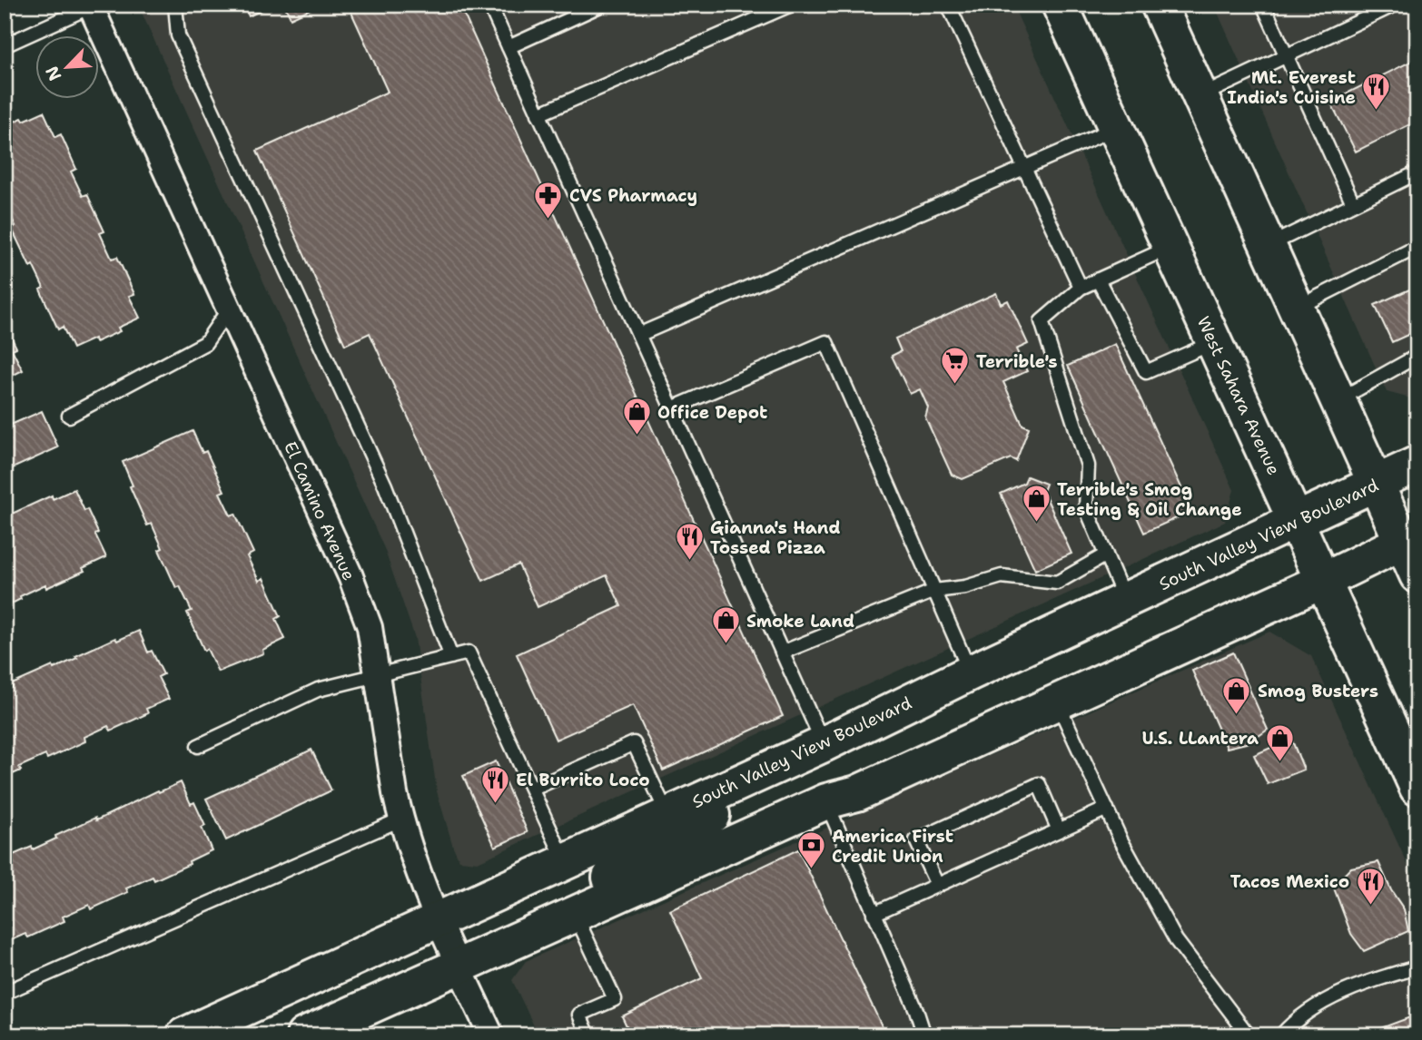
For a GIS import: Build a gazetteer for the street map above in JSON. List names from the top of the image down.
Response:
{
  "streets": {
    "main road": ["West Sahara Avenue", "South Valley View Boulevard"],
    "street": ["El Camino Avenue"]
  },
  "crossings": [
    ["West Sahara Avenue", "South Valley View Boulevard"],
    ["El Camino Avenue", "South Valley View Boulevard"]
  ],
  "places": {
    "restaurant": [
      "Mt. Everest India's Cuisine",
      "Gianna's Hand Tossed Pizza",
      "El Burrito Loco",
      "Tacos Mexico"
    ],
    "pharmacy": ["CVS Pharmacy"],
    "supermarket": ["Terrible's"],
    "shop": [
      "Office Depot",
      "Terrible's Smog Testing & Oil Change",
      "Smoke Land",
      "Smog Busters",
      "U.S. LLantera"
    ],
    "bank": ["America First Credit Union"]
  },
  "north": "bottom left"
}
